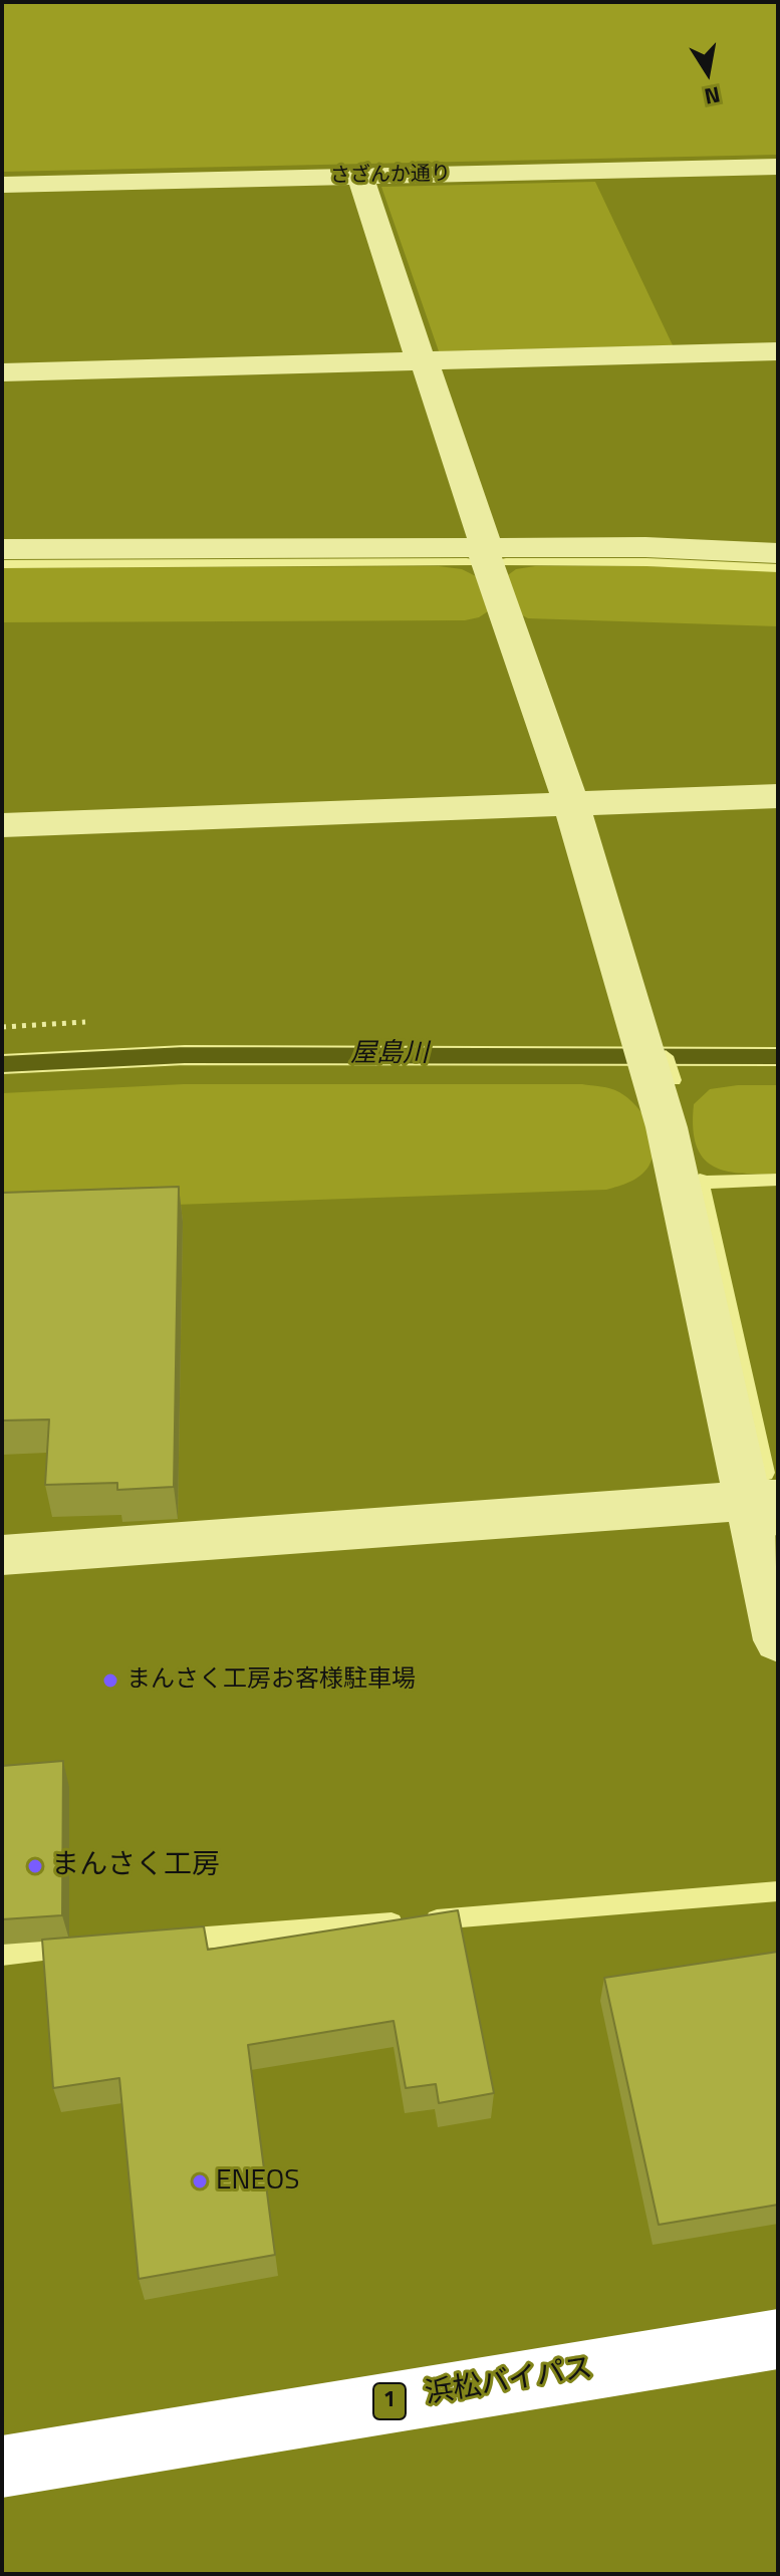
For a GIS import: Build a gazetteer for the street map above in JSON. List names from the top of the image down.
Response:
{
  "streets": {
    "highway": ["浜松バイパス", "1"],
    "street": ["さざんか通り"]
  },
  "water": ["屋島川"],
  "places": ["まんさく工房お客様駐車場", "まんさく工房", "ENEOS"],
  "north": "bottom"
}
